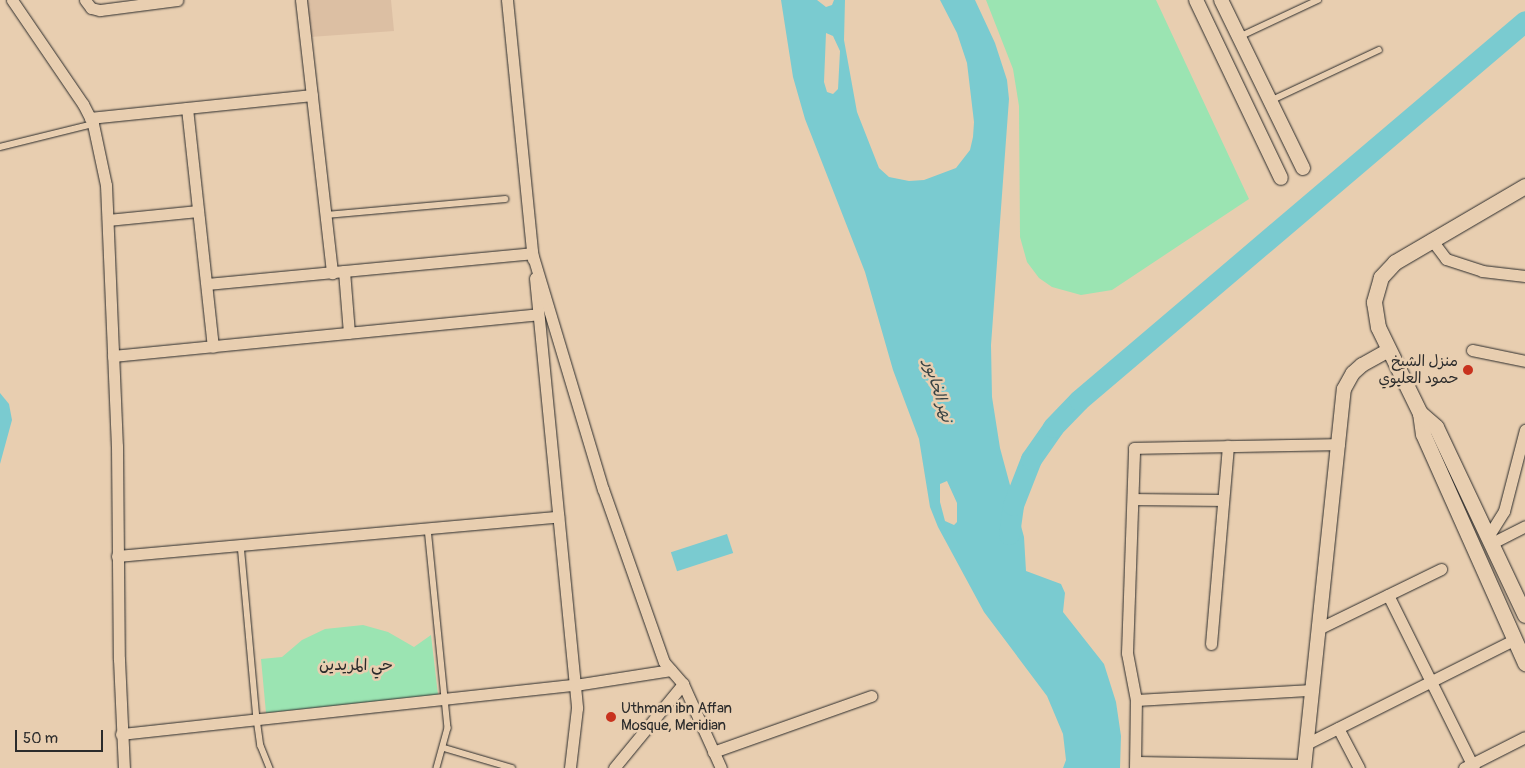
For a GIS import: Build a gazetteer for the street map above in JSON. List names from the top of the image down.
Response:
{
  "districts": ["حي المريدين"],
  "water": ["نهر الخابور"],
  "places": ["منزل الشيخ حمود العليوي", "Uthman ibn Affan Mosque, Meridian"],
  "scale_bar": "50 m"
}
